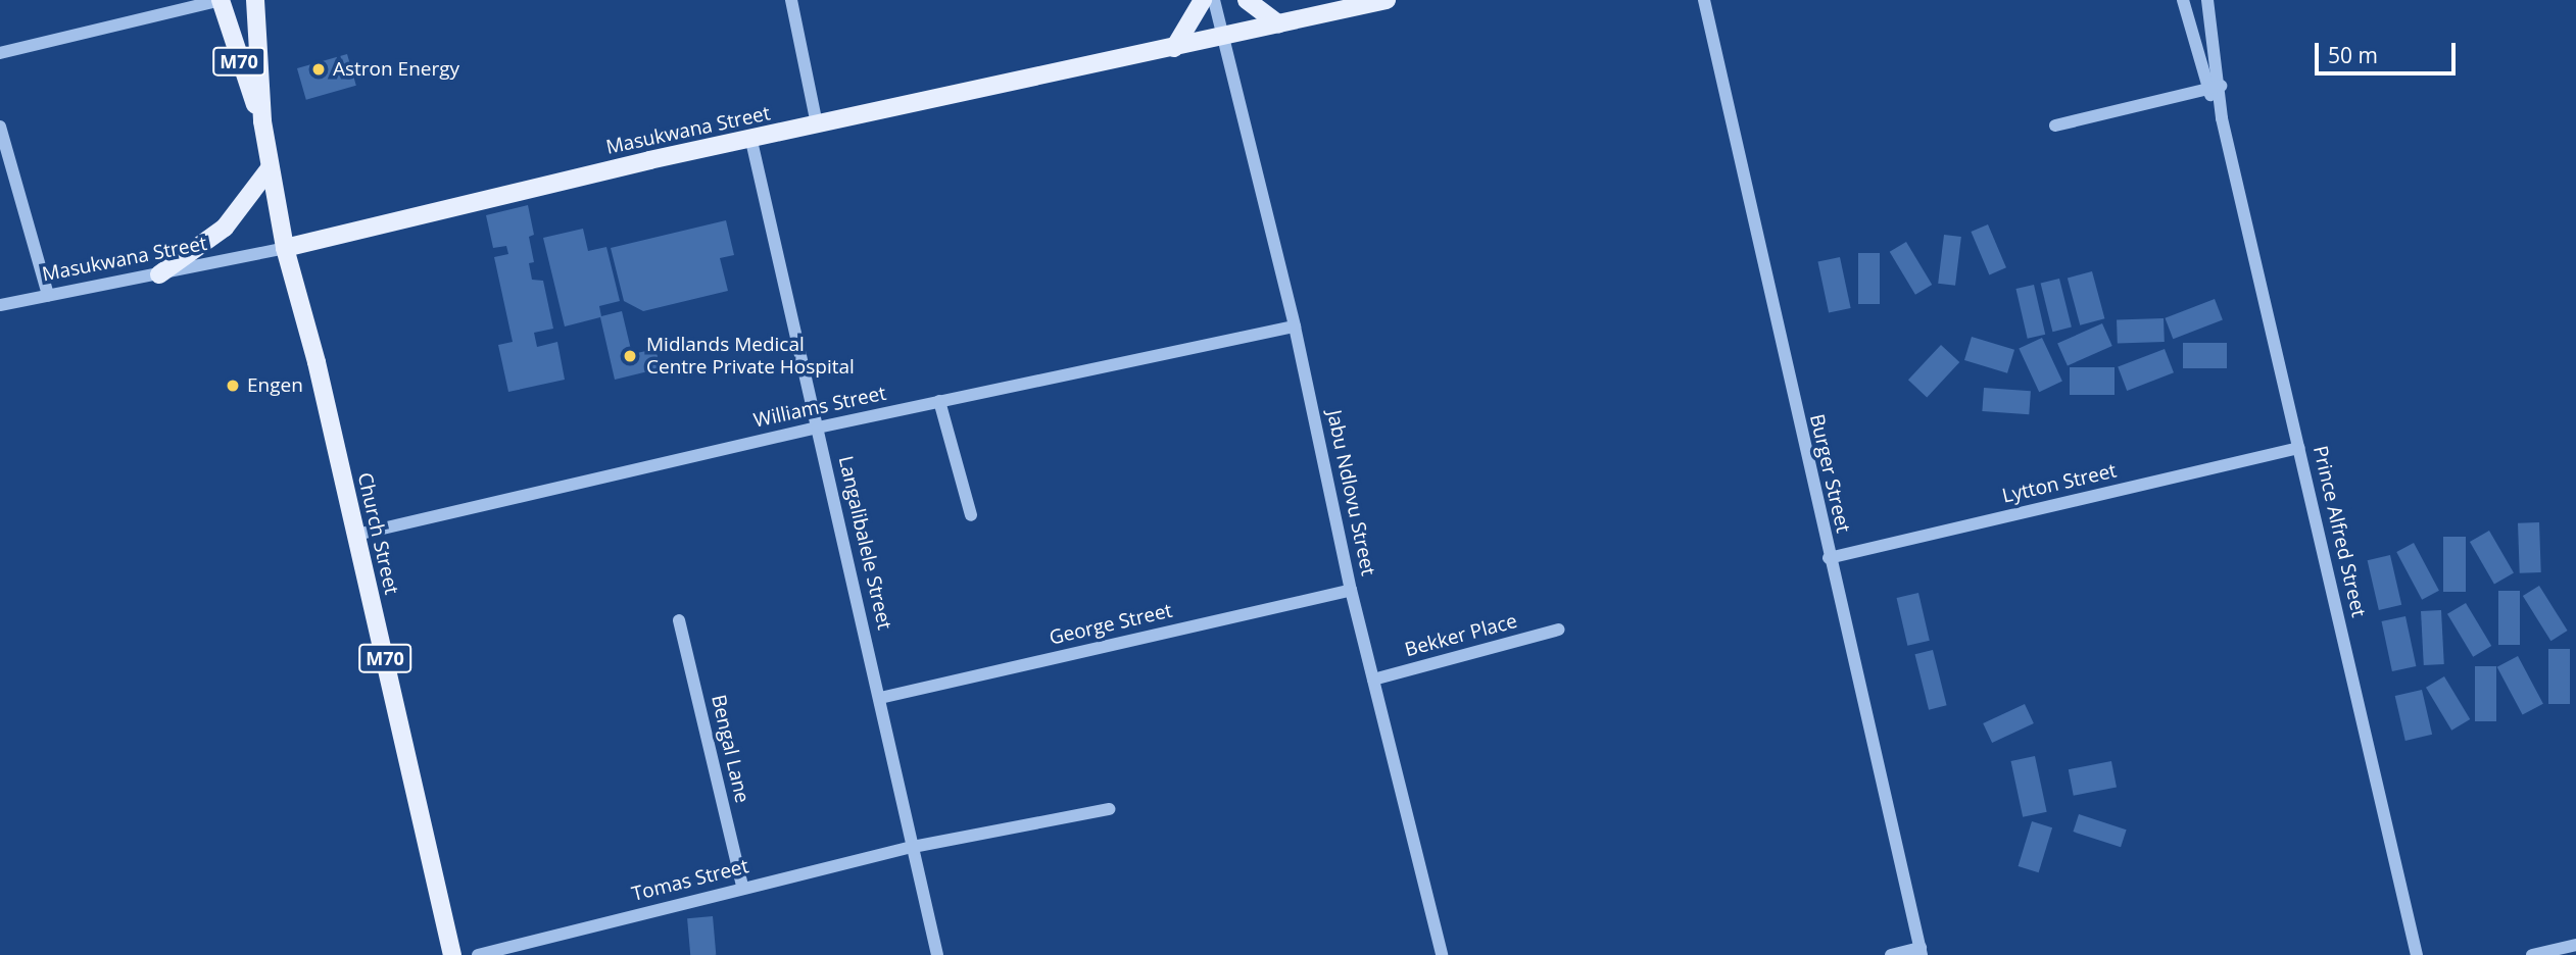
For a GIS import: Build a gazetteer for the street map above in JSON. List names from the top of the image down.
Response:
{
  "streets": {
    "main road": ["M70", "Masukwana Street", "Church Street"],
    "street": [
      "Williams Street",
      "Burger Street",
      "Lytton Street",
      "Jabu Ndlovu Street",
      "Prince Alfred Street",
      "Langalibalele Street",
      "George Street",
      "Bekker Place",
      "Bengal Lane",
      "Tomas Street"
    ]
  },
  "crossings": [
    ["Masukwana Street", "Jabu Ndlovu Street"],
    ["Masukwana Street", "Church Street"],
    ["Masukwana Street", "Langalibalele Street"],
    ["Williams Street", "Jabu Ndlovu Street"],
    ["Williams Street", "Church Street"],
    ["Williams Street", "Langalibalele Street"],
    ["Burger Street", "Lytton Street"],
    ["Lytton Street", "Prince Alfred Street"],
    ["Jabu Ndlovu Street", "George Street"],
    ["Jabu Ndlovu Street", "Bekker Place"],
    ["Langalibalele Street", "George Street"],
    ["Langalibalele Street", "Tomas Street"],
    ["Bengal Lane", "Tomas Street"]
  ],
  "places": ["Astron Energy", "Midlands Medical Centre Private Hospital", "Engen"],
  "scale_bar": "50 m"
}
